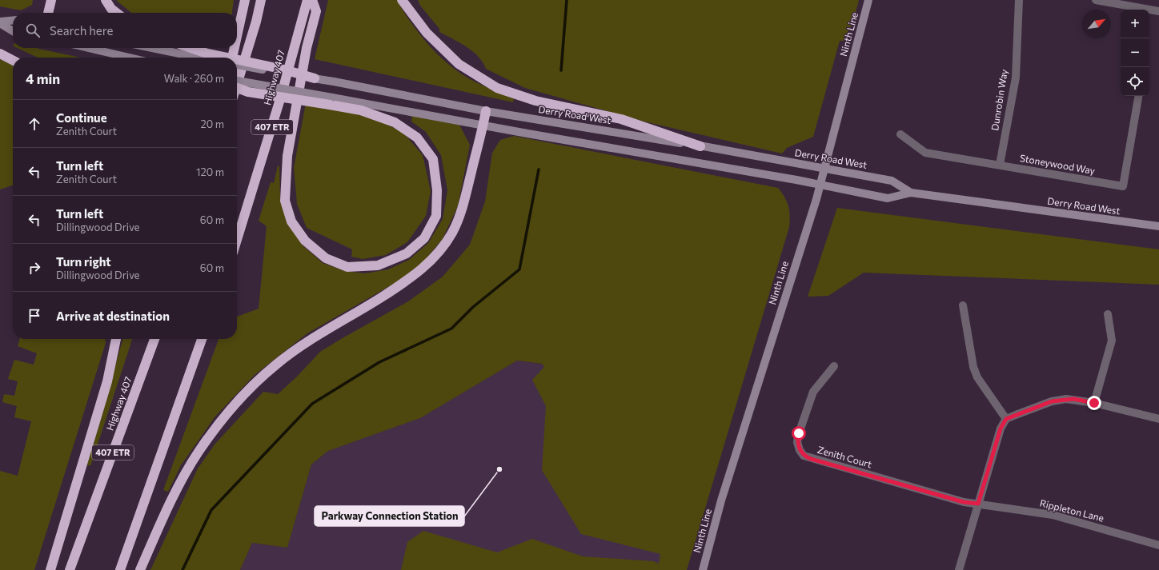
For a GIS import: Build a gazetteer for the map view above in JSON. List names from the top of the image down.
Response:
{
  "streets": {
    "highway": ["Highway 407", "407 ETR"],
    "main road": ["Ninth Line", "Derry Road West"],
    "street": [
      "Dunrobin Way",
      "Stoneywood Way",
      "Zenith Court",
      "Rippleton Lane"
    ]
  },
  "crossings": [
    ["Ninth Line", "Derry Road West"],
    ["Dunrobin Way", "Stoneywood Way"],
    ["Zenith Court", "Rippleton Lane"]
  ],
  "places": ["Parkway Connection Station"],
  "north": "top right",
  "page": {
    "map_buttons": ["+", "−"],
    "search": "Search here",
    "heading": ["4 min", "Walk · 260 m"],
    "list": [
      ["Continue", "Zenith Court", "20 m"],
      ["Turn left", "Zenith Court", "120 m"],
      ["Turn left", "Dillingwood Drive", "60 m"],
      ["Turn right", "Dillingwood Drive", "60 m"],
      "Arrive at destination"
    ]
  }
}
